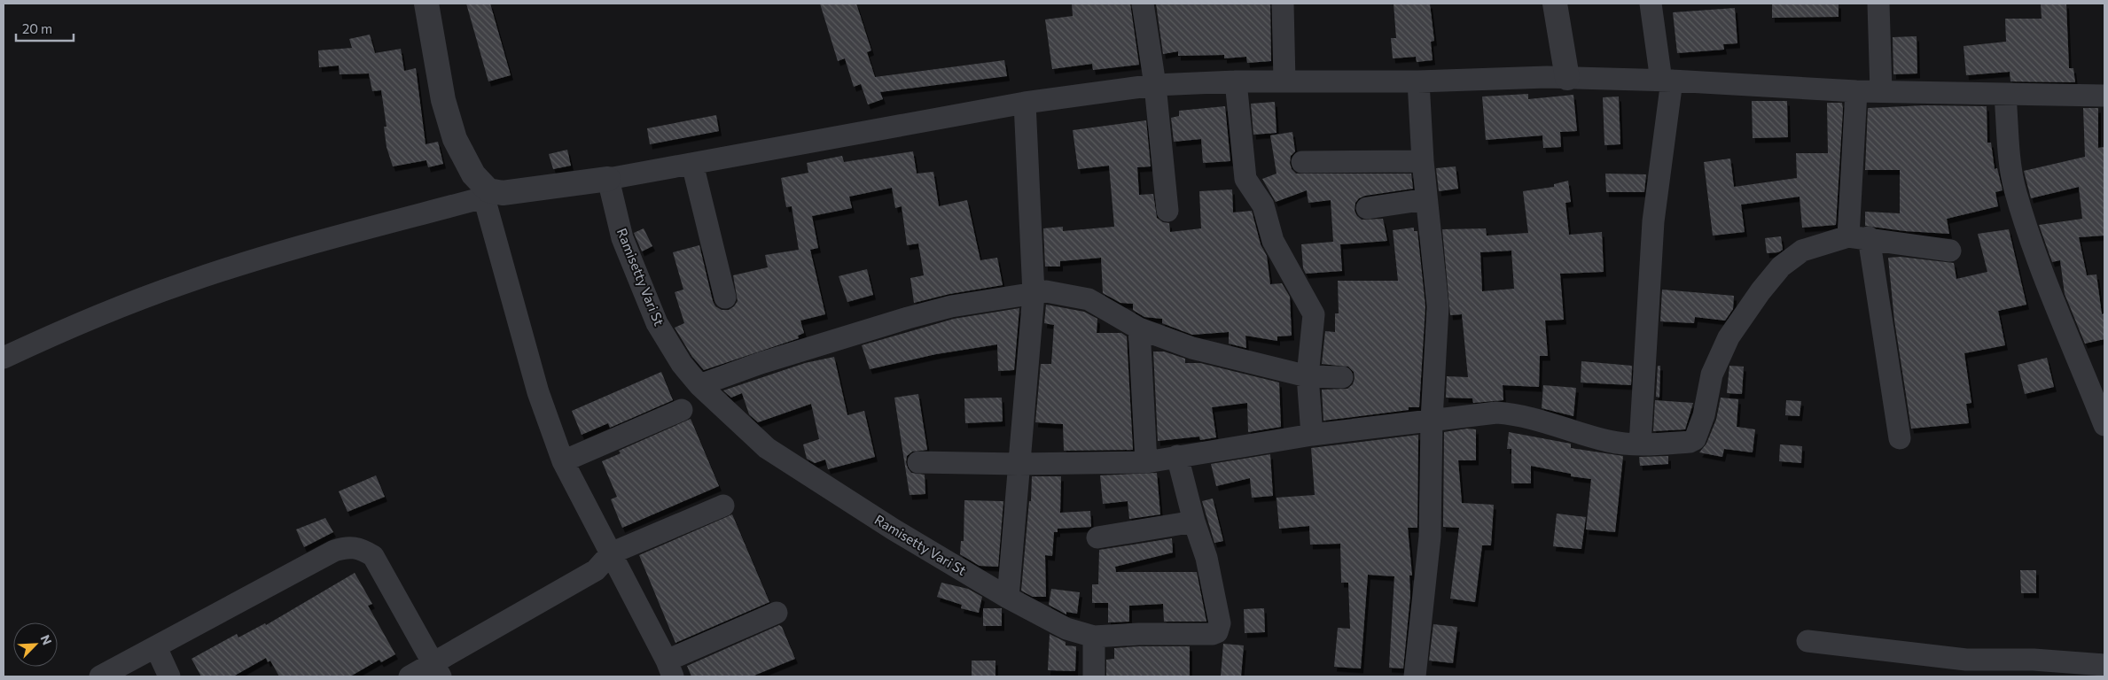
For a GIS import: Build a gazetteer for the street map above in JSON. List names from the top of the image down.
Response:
{
  "streets": {
    "street": ["Ramisetty Vari St"]
  },
  "scale_bar": "20 m",
  "north": "top right"
}
